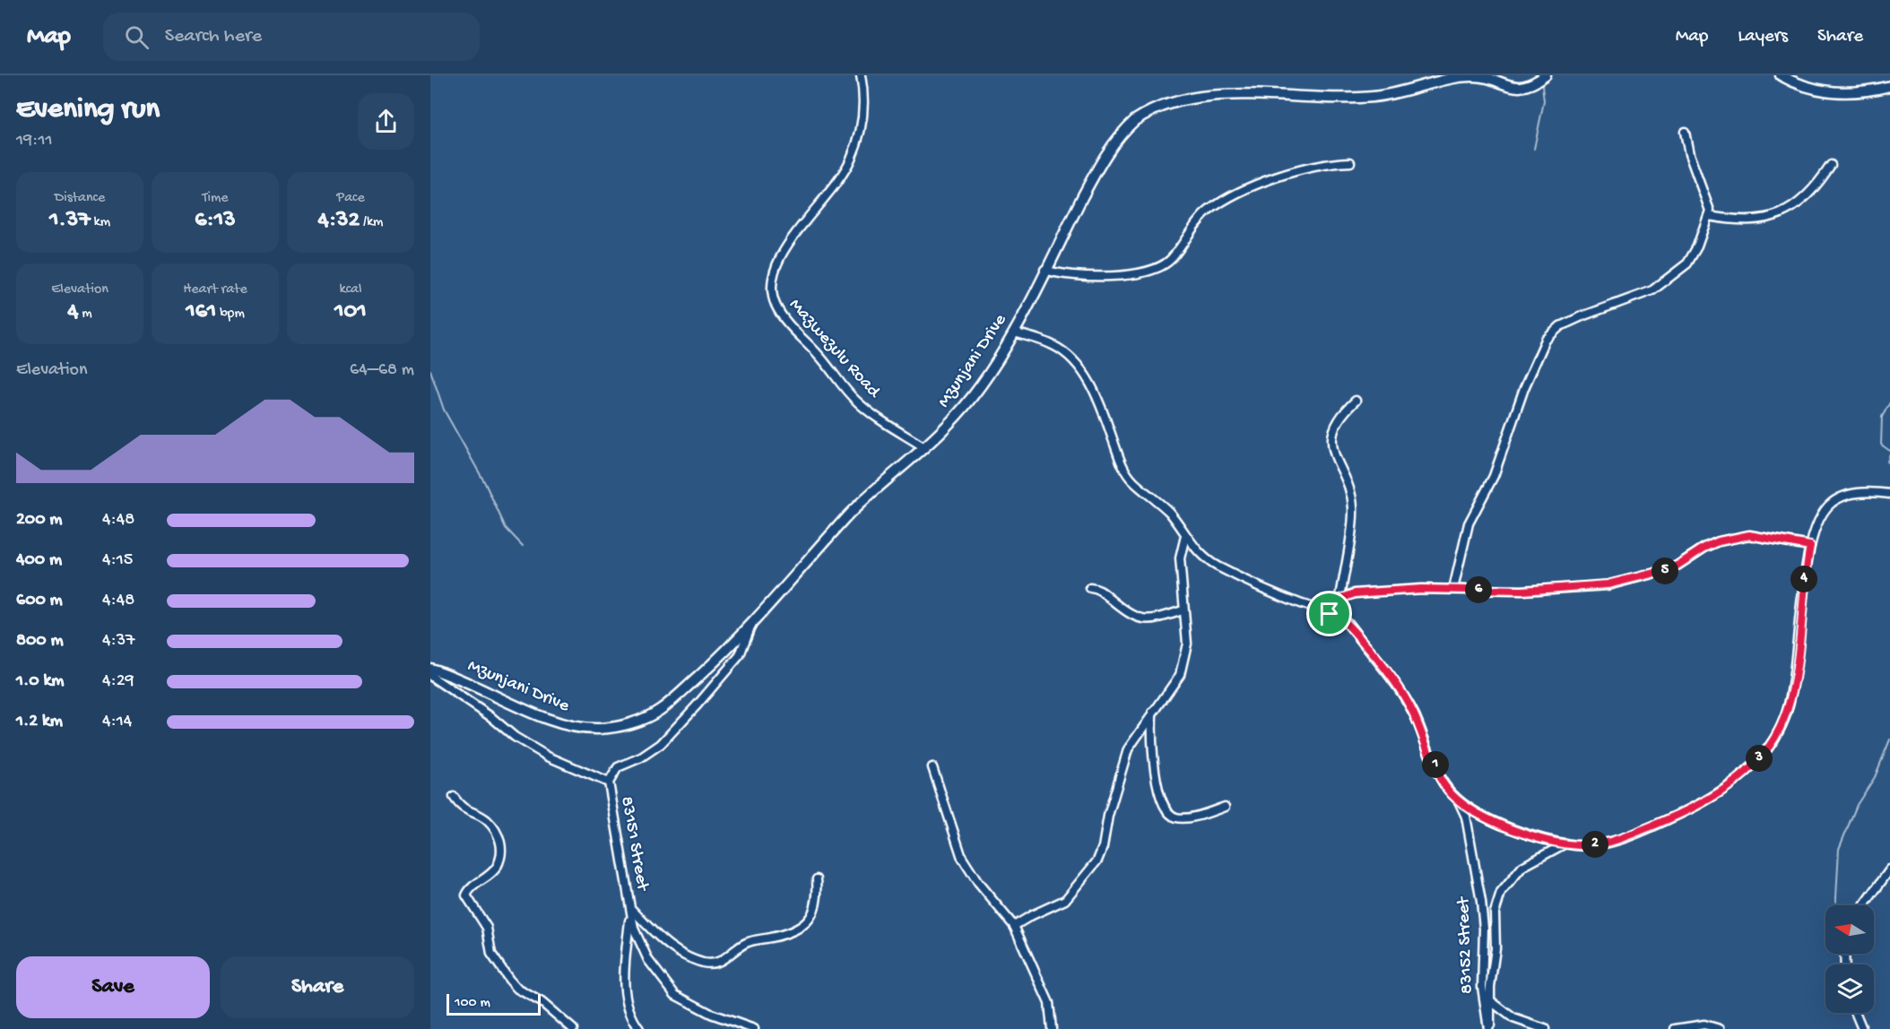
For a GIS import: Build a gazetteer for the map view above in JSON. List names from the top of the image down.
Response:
{
  "streets": {
    "main road": ["Mzunjani Drive"],
    "street": ["Mazwezulu Road", "83151 Street", "83152 Street"]
  },
  "crossings": [
    ["Mazwezulu Road", "Mzunjani Drive"],
    ["Mzunjani Drive", "83151 Street"]
  ],
  "scale_bar": "100 m",
  "north": "left",
  "page": {
    "header": "Map",
    "search": "Search here",
    "nav": ["Map", "Layers", "Share"],
    "heading": ["Evening run", "19:11"],
    "stats": [
      ["Distance", "1.37 km"],
      ["Time", "6:13"],
      ["Pace", "4:32 /km"],
      ["Elevation", "4 m"],
      ["Heart rate", "161 bpm"],
      ["kcal", "101"]
    ],
    "chart": ["Elevation", "64–68 m"],
    "list": [
      {
        "name": "200 m",
        "note": "4:48"
      },
      {
        "name": "400 m",
        "note": "4:15"
      },
      {
        "name": "600 m",
        "note": "4:48"
      },
      {
        "name": "800 m",
        "note": "4:37"
      },
      {
        "name": "1.0 km",
        "note": "4:29"
      },
      {
        "name": "1.2 km",
        "note": "4:14"
      }
    ],
    "pins": [
      "5",
      "4",
      "6",
      "3",
      "1",
      "2"
    ],
    "buttons": ["Save", "Share"],
    "scale": "100 m"
  }
}
